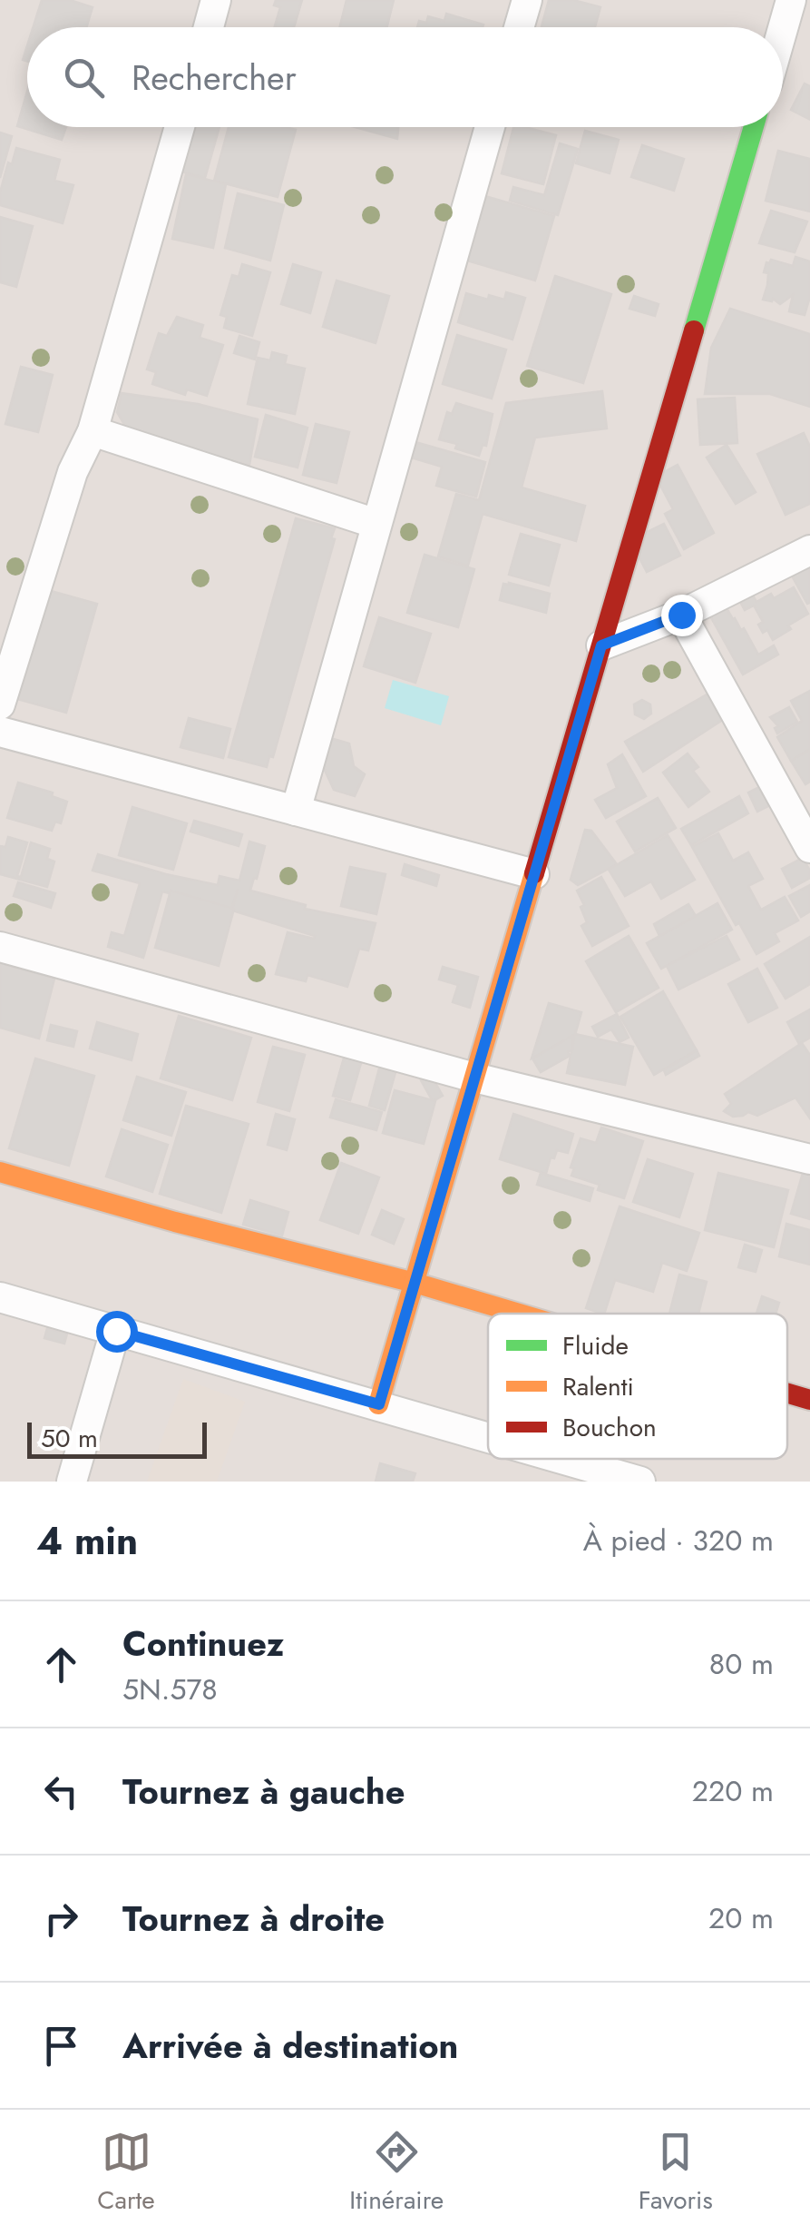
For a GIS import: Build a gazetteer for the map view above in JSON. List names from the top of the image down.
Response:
{
  "legend": ["Fluide", "Ralenti", "Bouchon"],
  "scale_bar": "50 m",
  "page": {
    "search": "Rechercher",
    "scale": "50 m",
    "heading": ["4 min", "À pied · 320 m"],
    "list": [
      ["Continuez", "5N.578", "80 m"],
      ["Tournez à gauche", "220 m"],
      ["Tournez à droite", "20 m"],
      "Arrivée à destination"
    ],
    "nav": ["Carte", "Itinéraire", "Favoris"]
  }
}
